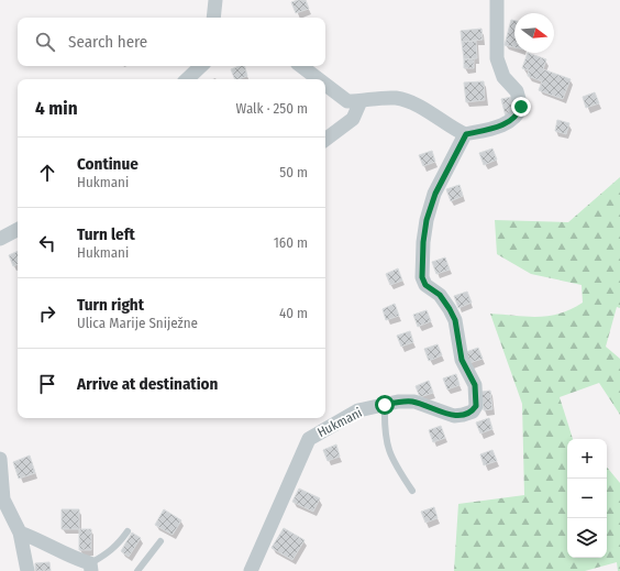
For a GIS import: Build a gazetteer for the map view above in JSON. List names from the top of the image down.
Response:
{
  "streets": {
    "street": ["Hukmani"]
  },
  "north": "right",
  "page": {
    "search": "Search here",
    "heading": ["4 min", "Walk · 250 m"],
    "list": [
      ["Continue", "Hukmani", "50 m"],
      ["Turn left", "Hukmani", "160 m"],
      ["Turn right", "Ulica Marije Sniježne", "40 m"],
      "Arrive at destination"
    ],
    "map_buttons": ["+", "−"]
  }
}
